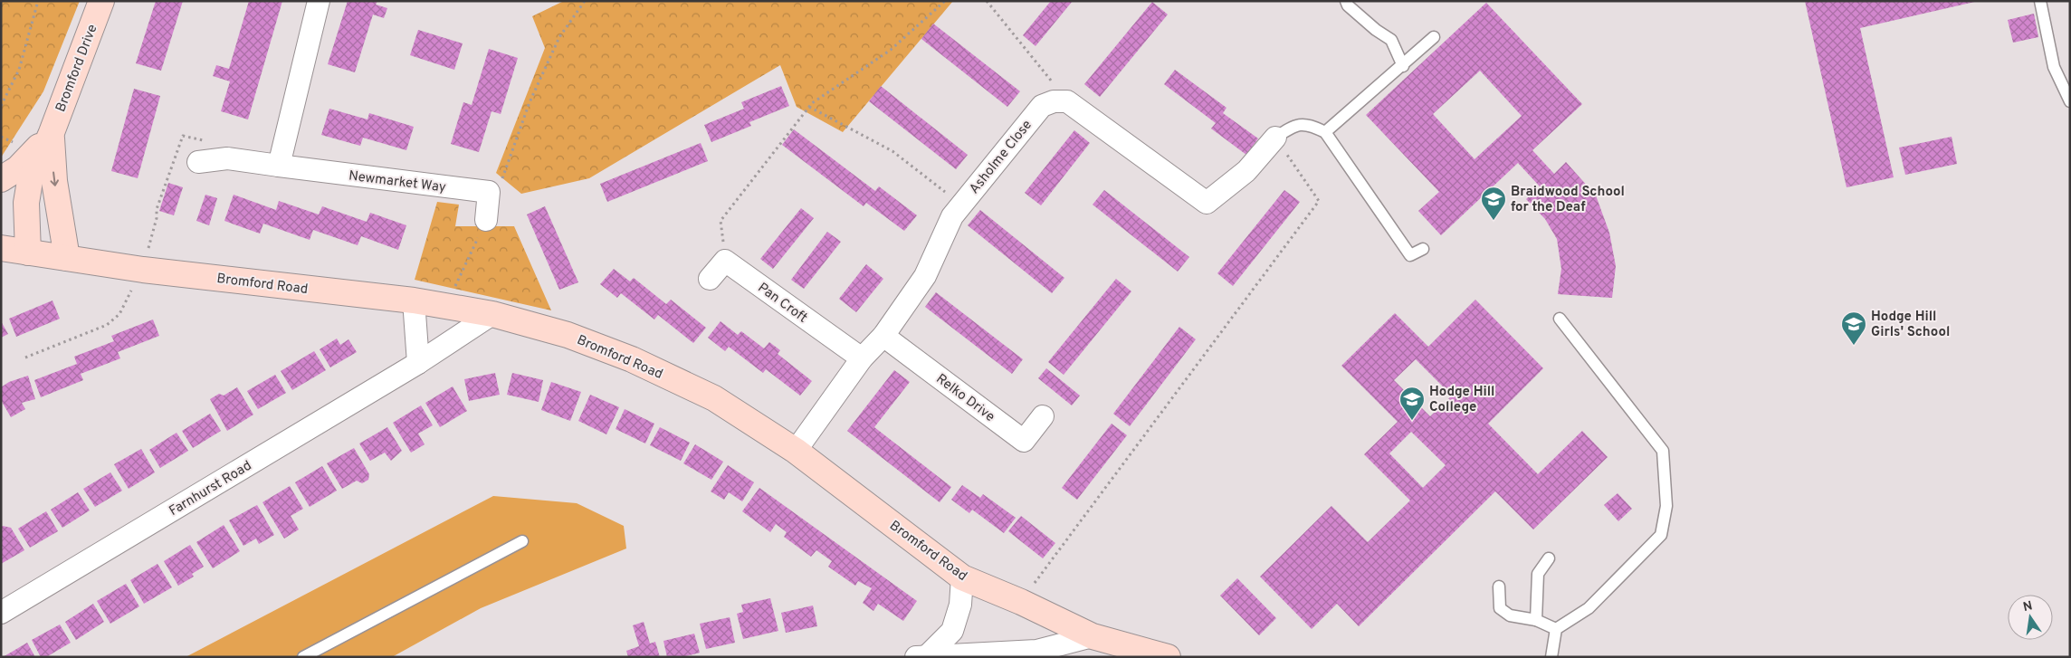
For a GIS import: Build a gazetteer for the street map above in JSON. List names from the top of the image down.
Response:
{
  "streets": {
    "street": [
      "Bromford Drive",
      "Asholme Close",
      "Newmarket Way",
      "Bromford Road",
      "Pan Croft",
      "Relko Drive",
      "Farnhurst Road"
    ]
  },
  "crossings": [
    ["Bromford Drive", "Bromford Road"],
    ["Asholme Close", "Bromford Road"],
    ["Asholme Close", "Pan Croft"],
    ["Asholme Close", "Relko Drive"],
    ["Bromford Road", "Farnhurst Road"]
  ],
  "places": {
    "school or university": ["Braidwood School for the Deaf", "Hodge Hill Girls' School", "Hodge Hill College"]
  },
  "north": "top"
}
